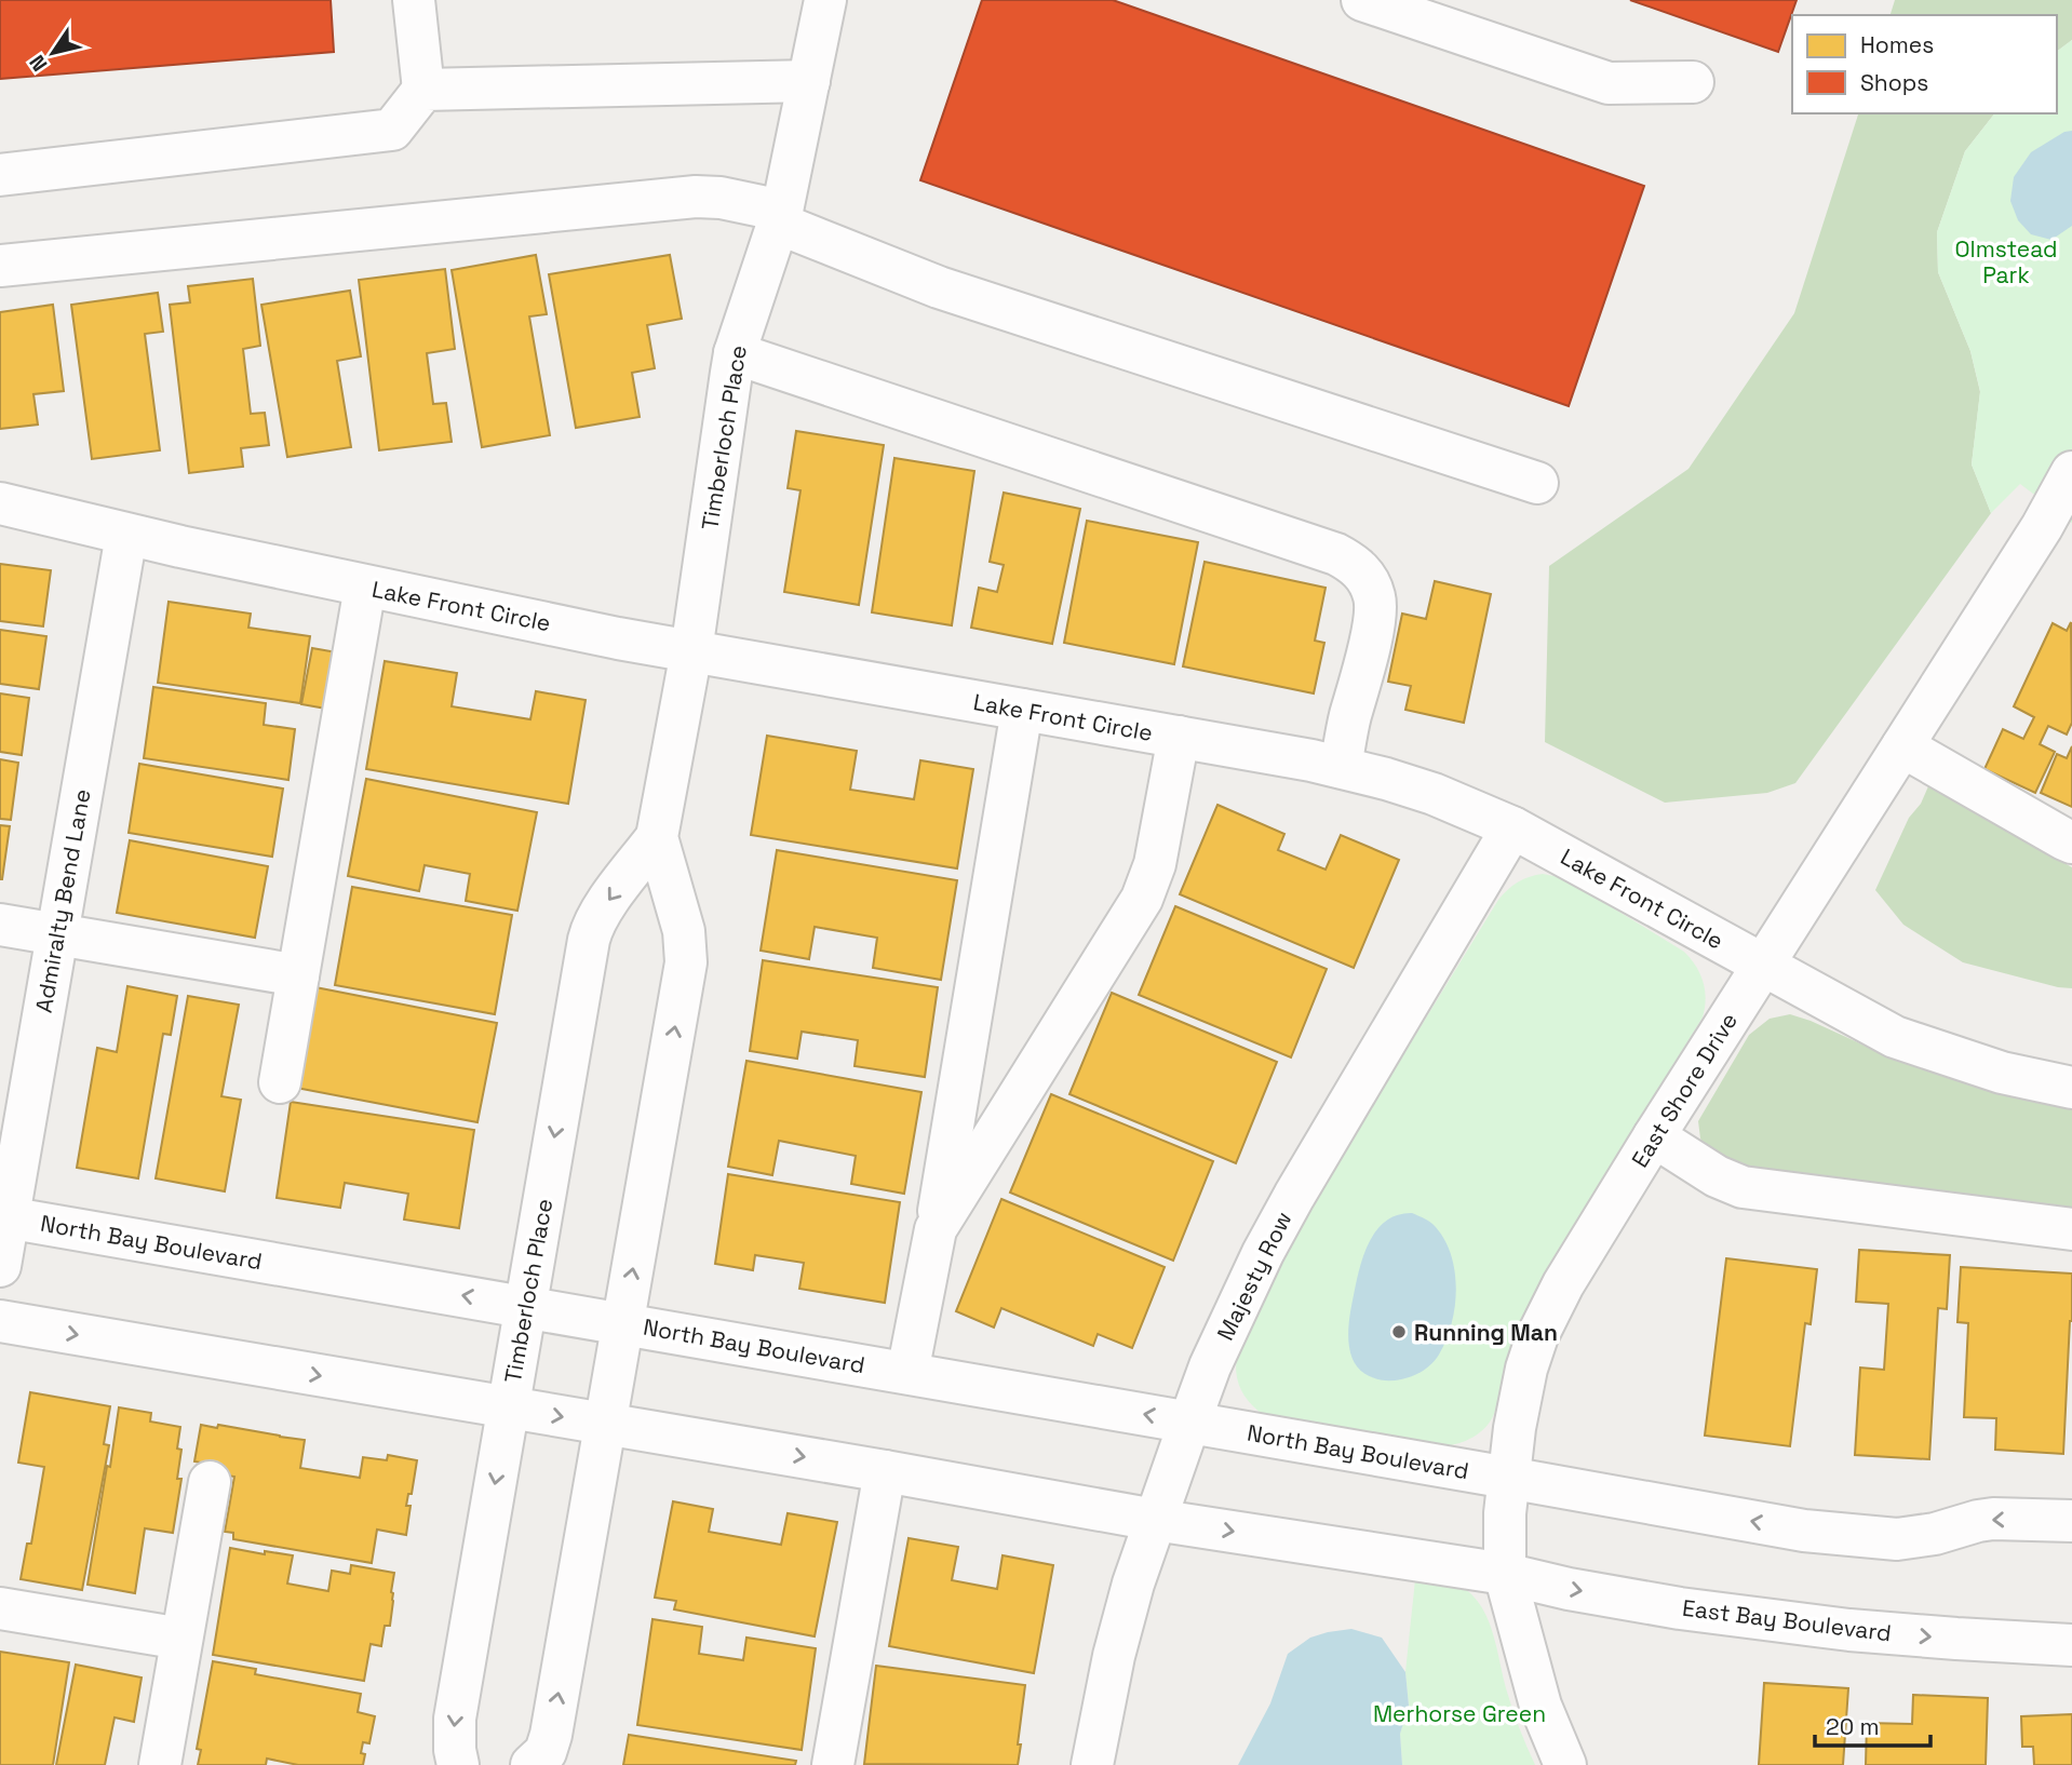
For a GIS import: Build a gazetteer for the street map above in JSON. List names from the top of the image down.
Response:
{
  "streets": {
    "street": [
      "Timberloch Place",
      "Lake Front Circle",
      "Admiralty Bend Lane",
      "East Shore Drive",
      "North Bay Boulevard",
      "Majesty Row",
      "East Bay Boulevard"
    ]
  },
  "crossings": [
    ["Timberloch Place", "Lake Front Circle"],
    ["Timberloch Place", "North Bay Boulevard"],
    ["Lake Front Circle", "Admiralty Bend Lane"],
    ["Lake Front Circle", "East Shore Drive"],
    ["Lake Front Circle", "Majesty Row"],
    ["Admiralty Bend Lane", "North Bay Boulevard"],
    ["East Shore Drive", "North Bay Boulevard"],
    ["East Shore Drive", "East Bay Boulevard"],
    ["North Bay Boulevard", "Majesty Row"]
  ],
  "parks": ["Olmstead Park", "Merhorse Green"],
  "places": ["Running Man"],
  "legend": ["Homes", "Shops"],
  "scale_bar": "20 m",
  "north": "bottom left"
}
